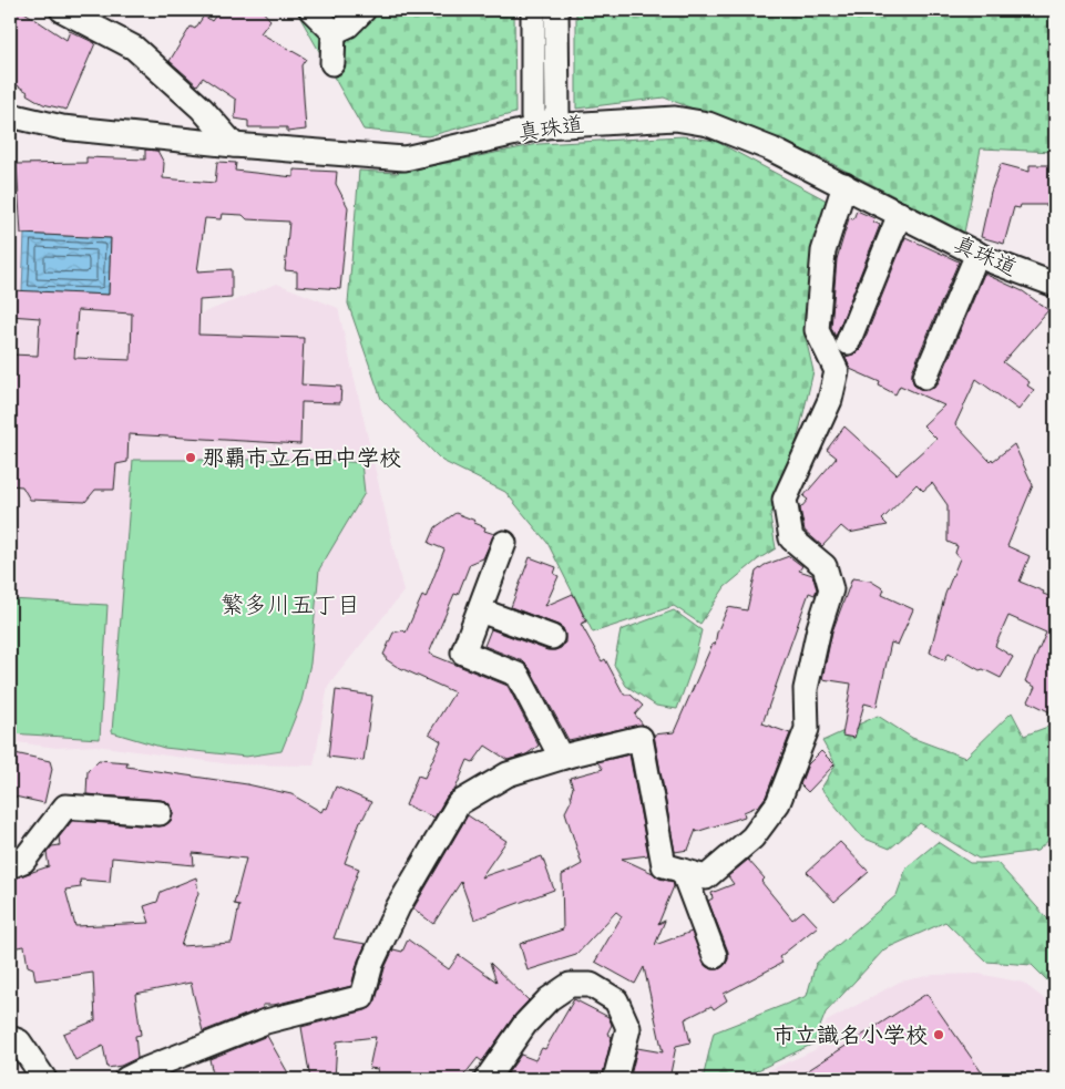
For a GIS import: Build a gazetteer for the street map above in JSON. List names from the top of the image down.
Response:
{
  "streets": {
    "street": ["真珠道"]
  },
  "districts": ["繁多川五丁目"],
  "places": ["那覇市立石田中学校", "市立識名小学校"]
}
